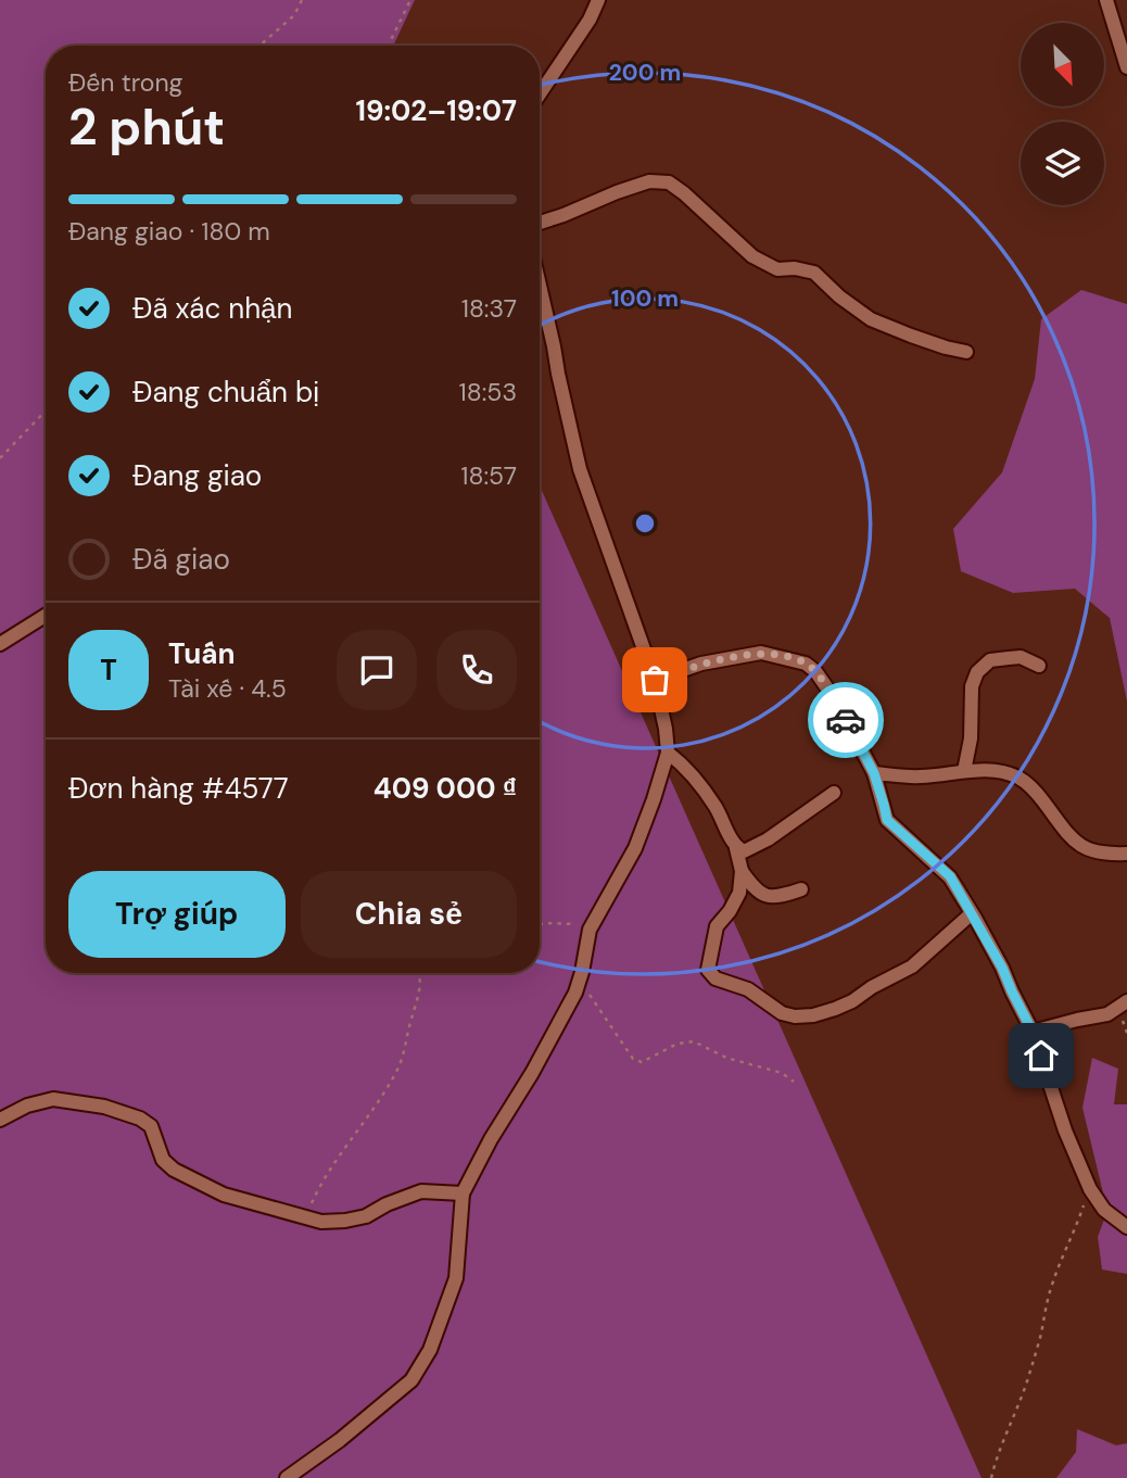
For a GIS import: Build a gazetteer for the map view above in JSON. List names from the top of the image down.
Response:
{
  "north": "bottom right",
  "page": {
    "heading": ["2 phút", "Đến trong", "19:02–19:07"],
    "panel": [
      "Tuấn",
      "Tài xế · 4.5",
      "Đơn hàng #4577",
      "409 000 ₫"
    ],
    "bar": "Đang giao · 180 m",
    "list": [
      ["Đã xác nhận", "18:37"],
      ["Đang chuẩn bị", "18:53"],
      ["Đang giao", "18:57"],
      "Đã giao"
    ],
    "round": "T",
    "buttons": ["Trợ giúp", "Chia sẻ"]
  },
  "rings": ["200 m", "100 m"]
}
